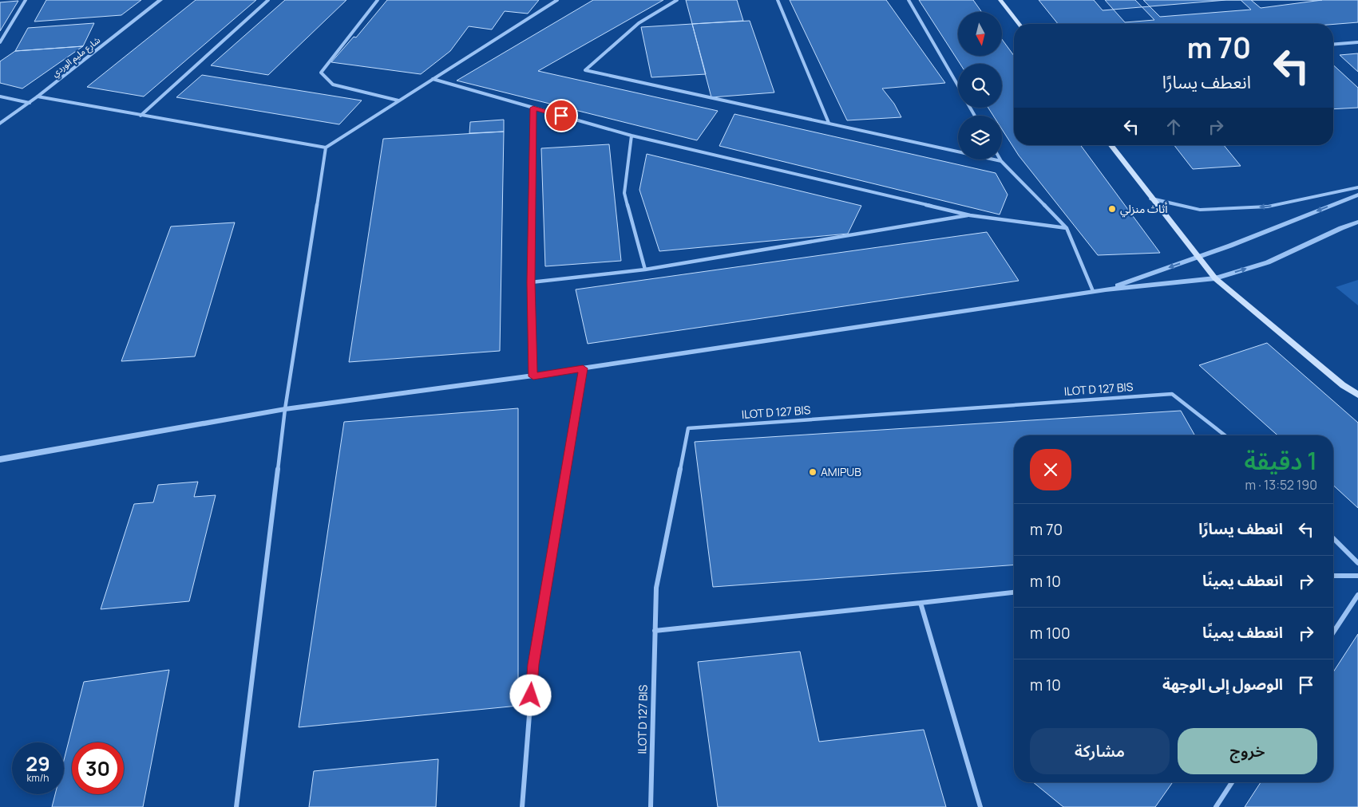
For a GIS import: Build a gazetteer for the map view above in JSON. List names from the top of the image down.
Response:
{
  "streets": {
    "street": ["شارع مليم الوردي", "ILOT D 127 BIS"]
  },
  "places": ["أثاث منزلي", "AMIPUB"],
  "north": "bottom",
  "page": {
    "turn": ["70 m", "انعطف يسارًا"],
    "heading": ["1 دقيقة", "190 m · 13:52"],
    "list": [
      {
        "name": "انعطف يسارًا",
        "value": "70 m"
      },
      {
        "name": "انعطف يمينًا",
        "value": "10 m"
      },
      {
        "name": "انعطف يمينًا",
        "value": "100 m"
      },
      {
        "name": "الوصول إلى الوجهة",
        "value": "10 m"
      }
    ],
    "buttons": ["خروج", "مشاركة"],
    "speed": "29 km/h",
    "limit": "30"
  }
}
